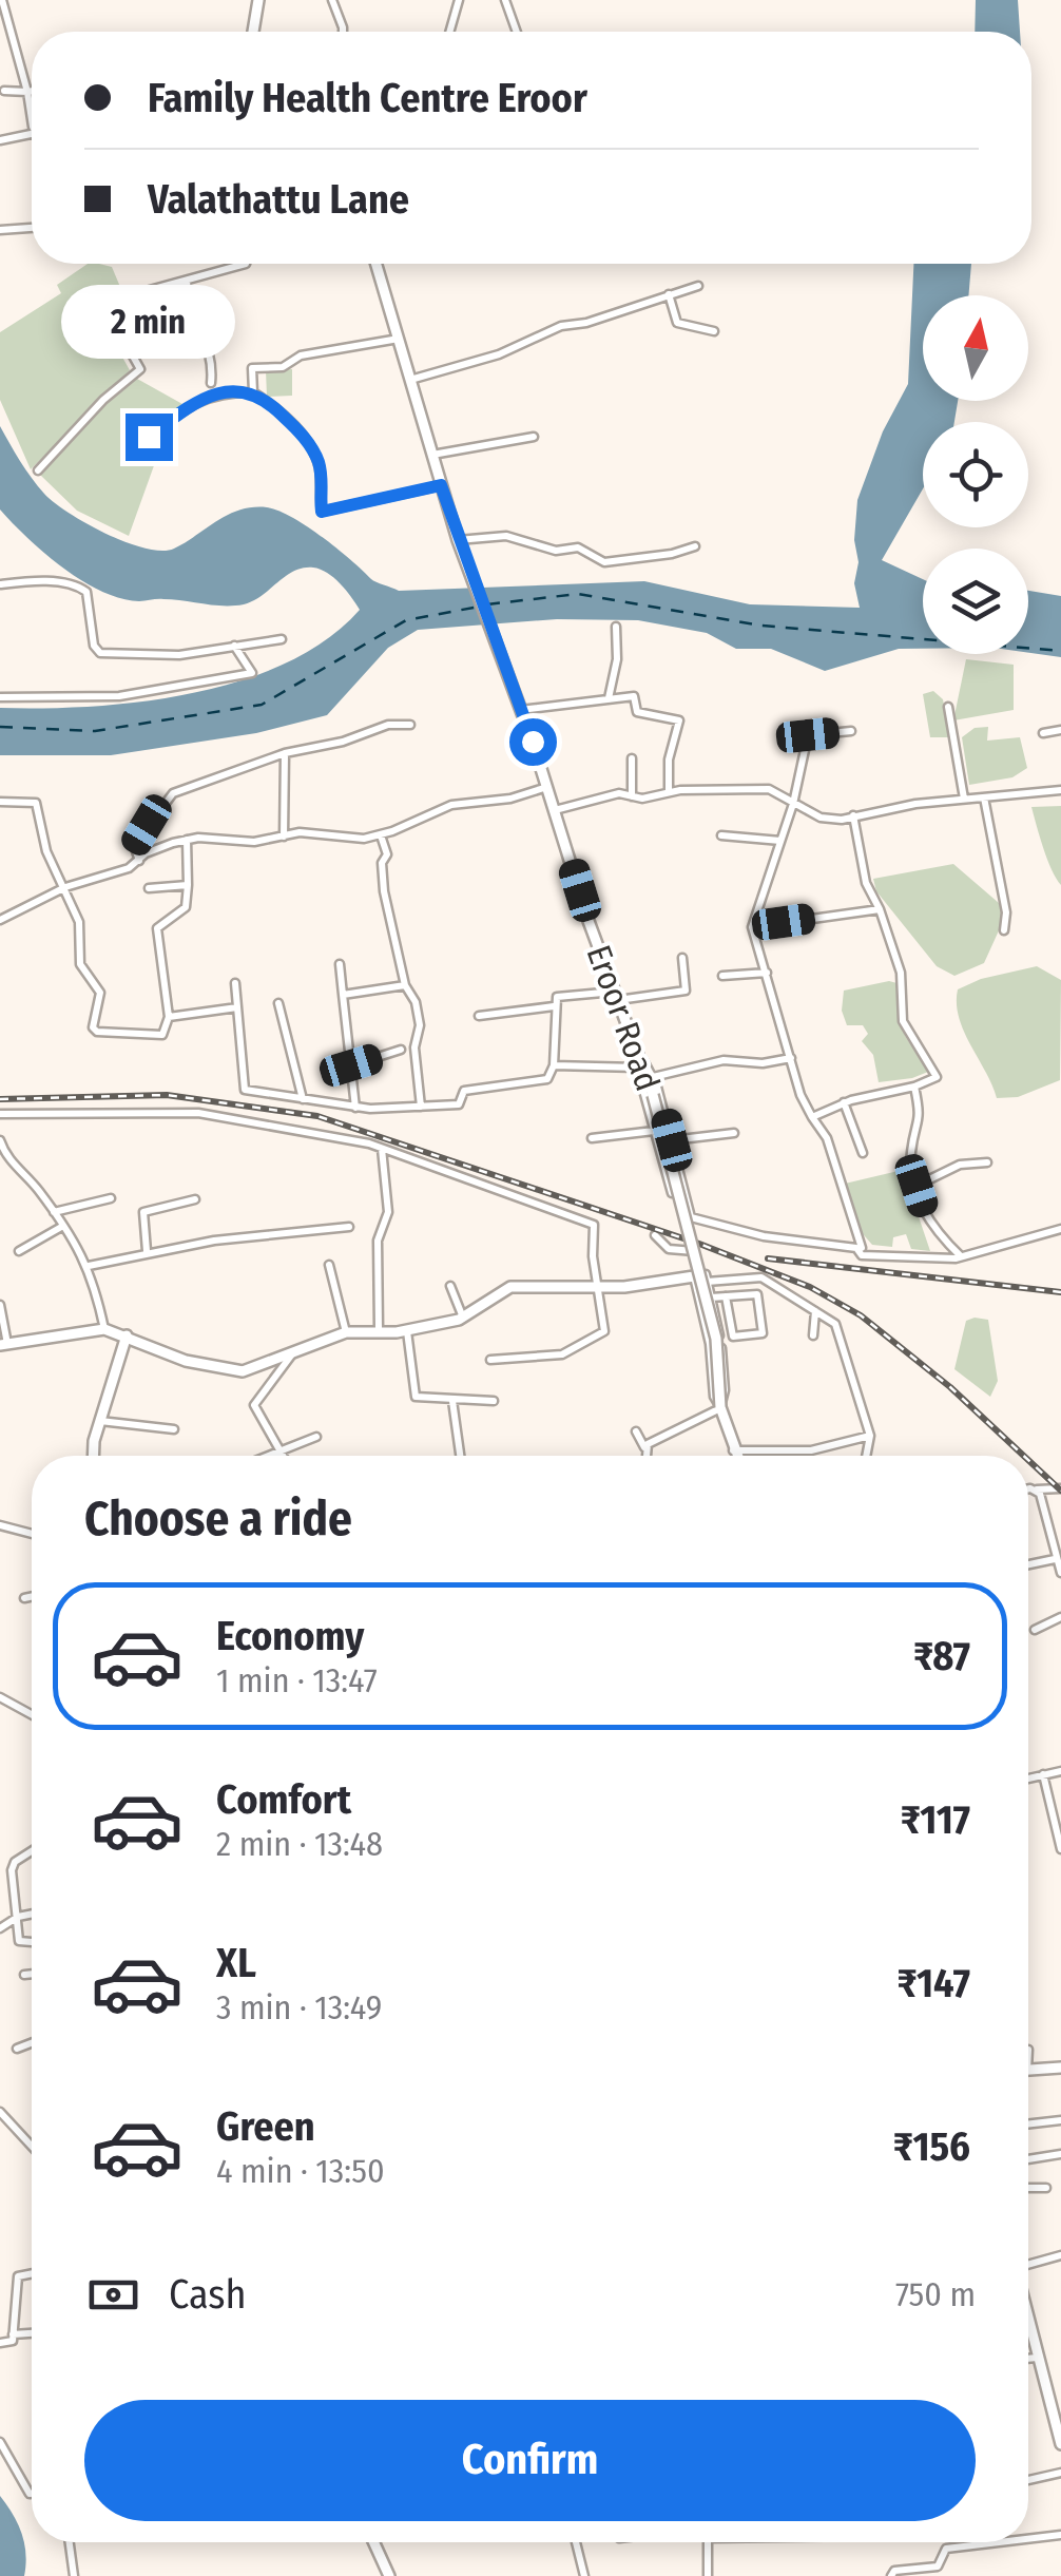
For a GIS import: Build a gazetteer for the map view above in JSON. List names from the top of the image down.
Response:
{
  "streets": {
    "main road": ["Eroor Road"]
  },
  "north": "top",
  "page": {
    "banner": ["Family Health Centre Eroor", "Valathattu Lane"],
    "bubble": "2 min",
    "heading": "Choose a ride",
    "list": [
      {
        "name": "Economy",
        "note": "1 min · 13:47",
        "value": "₹87"
      },
      {
        "name": "Comfort",
        "note": "2 min · 13:48",
        "value": "₹117"
      },
      {
        "name": "XL",
        "note": "3 min · 13:49",
        "value": "₹147"
      },
      {
        "name": "Green",
        "note": "4 min · 13:50",
        "value": "₹156"
      }
    ],
    "pay": ["Cash", "750 m"],
    "buttons": "Confirm"
  }
}
